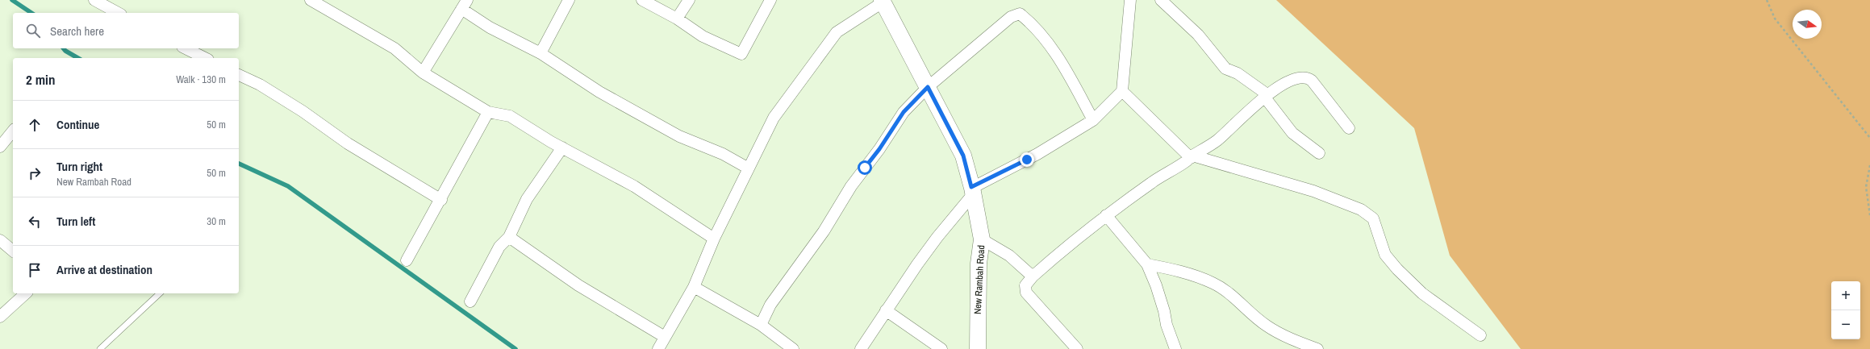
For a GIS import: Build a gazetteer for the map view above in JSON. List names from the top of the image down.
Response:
{
  "streets": {
    "street": ["New Rambah Road"]
  },
  "north": "right",
  "page": {
    "search": "Search here",
    "heading": ["2 min", "Walk · 130 m"],
    "list": [
      ["Continue", "50 m"],
      ["Turn right", "New Rambah Road", "50 m"],
      ["Turn left", "30 m"],
      "Arrive at destination"
    ],
    "map_buttons": ["+", "−"]
  }
}
